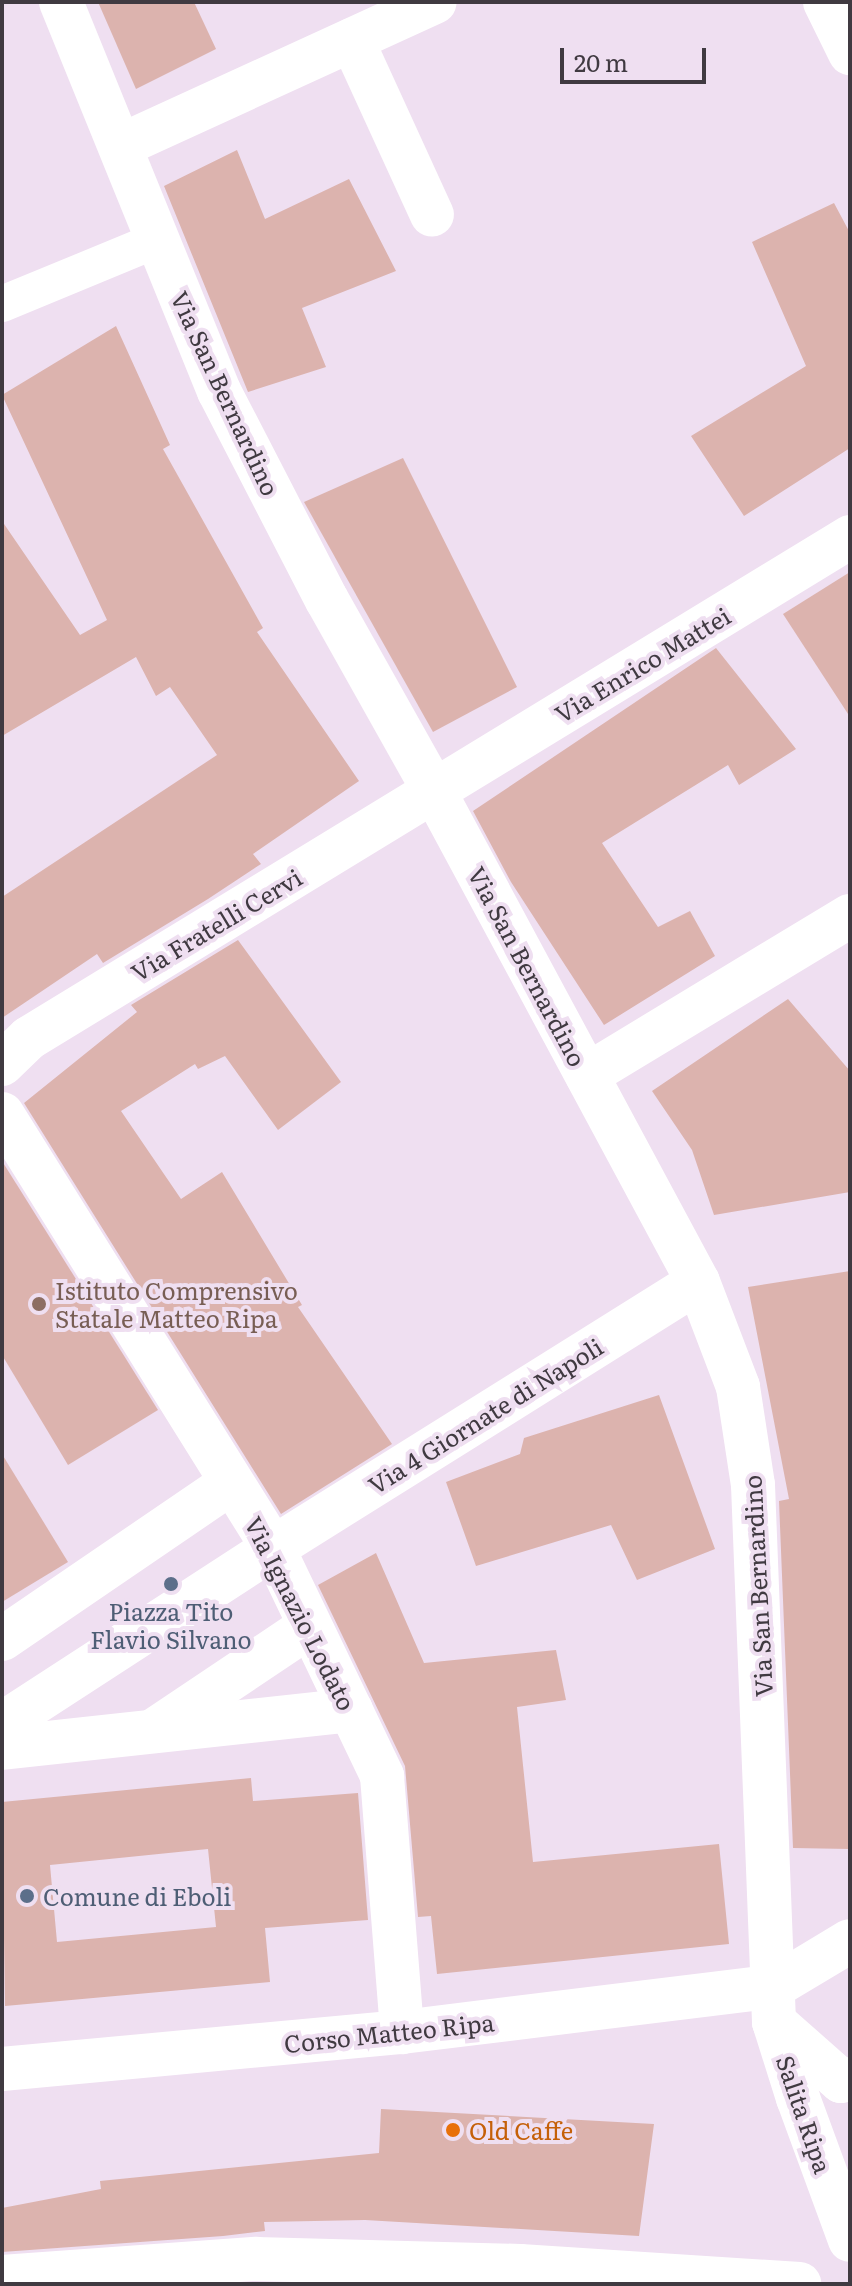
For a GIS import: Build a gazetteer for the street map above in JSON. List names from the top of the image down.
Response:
{
  "streets": {
    "street": [
      "Via San Bernardino",
      "Via Enrico Mattei",
      "Via Fratelli Cervi",
      "Via 4 Giornate di Napoli",
      "Via Ignazio Lodato",
      "Corso Matteo Ripa",
      "Salita Ripa"
    ]
  },
  "crossings": [
    ["Via San Bernardino", "Via Enrico Mattei"],
    ["Via San Bernardino", "Via Fratelli Cervi"],
    ["Via San Bernardino", "Via 4 Giornate di Napoli"],
    ["Via San Bernardino", "Corso Matteo Ripa"],
    ["Via San Bernardino", "Salita Ripa"],
    ["Via Enrico Mattei", "Via Fratelli Cervi"],
    ["Via 4 Giornate di Napoli", "Via Ignazio Lodato"],
    ["Via Ignazio Lodato", "Corso Matteo Ripa"],
    ["Corso Matteo Ripa", "Salita Ripa"]
  ],
  "places": [
    "Istituto Comprensivo Statale Matteo Ripa",
    "Piazza Tito Flavio Silvano",
    "Comune di Eboli",
    "Old Caffe"
  ],
  "scale_bar": "20 m"
}
